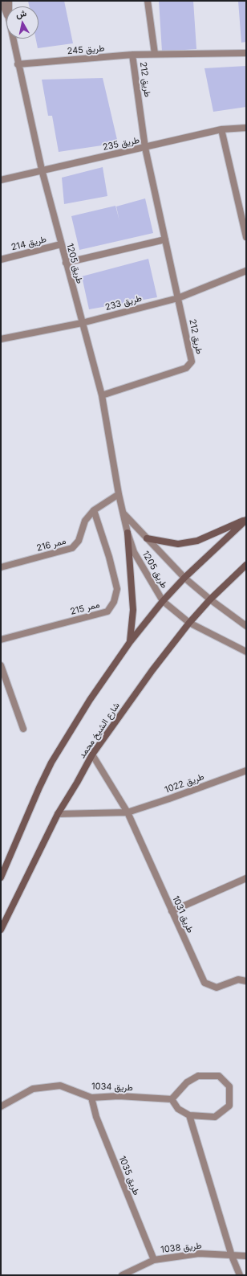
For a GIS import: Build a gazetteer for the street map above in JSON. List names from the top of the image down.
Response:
{
  "streets": {
    "street": [
      "طريق 245",
      "طريق 212",
      "طريق 235",
      "طريق 214",
      "طريق 1205",
      "طريق 233",
      "ممر 216",
      "ممر 215",
      "شارع الشيخ محمد",
      "طريق 1022",
      "طريق 1031",
      "طريق 1034",
      "طريق 1035",
      "طريق 1038"
    ]
  },
  "crossings": [
    ["طريق 245", "طريق 212"],
    ["طريق 245", "طريق 1205"],
    ["طريق 212", "طريق 235"],
    ["طريق 212", "طريق 1205"],
    ["طريق 212", "طريق 233"],
    ["طريق 235", "طريق 1205"],
    ["طريق 214", "طريق 1205"],
    ["طريق 1205", "طريق 233"],
    ["طريق 1205", "ممر 216"],
    ["طريق 1205", "شارع الشيخ محمد"],
    ["ممر 216", "ممر 215"],
    ["شارع الشيخ محمد", "طريق 1022"],
    ["طريق 1022", "طريق 1031"],
    ["طريق 1034", "طريق 1035"],
    ["طريق 1035", "طريق 1038"]
  ],
  "north": "top"
}
